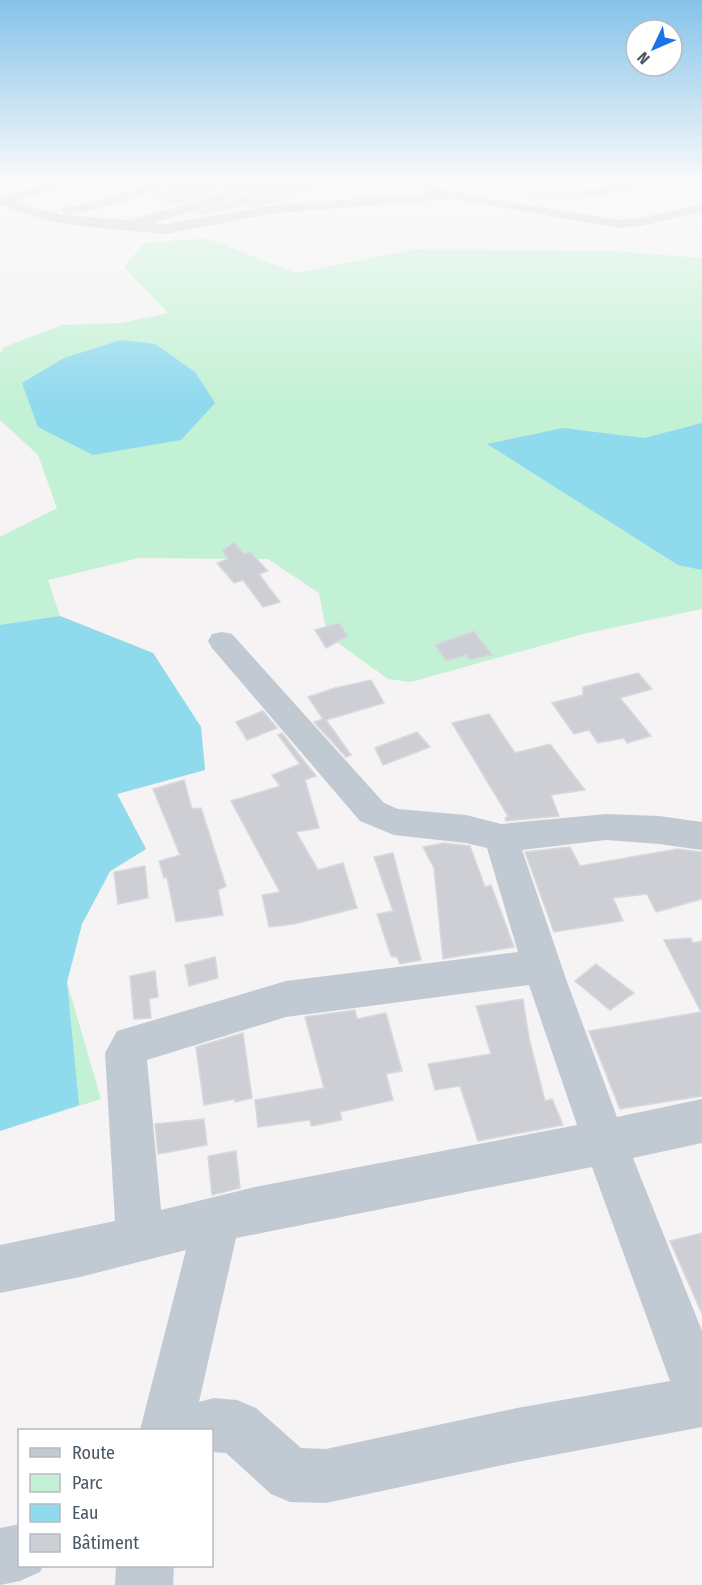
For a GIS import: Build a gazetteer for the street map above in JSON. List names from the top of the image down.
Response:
{
  "legend": [
    "Route",
    "Parc",
    "Eau",
    "Bâtiment"
  ],
  "north": "bottom left"
}
